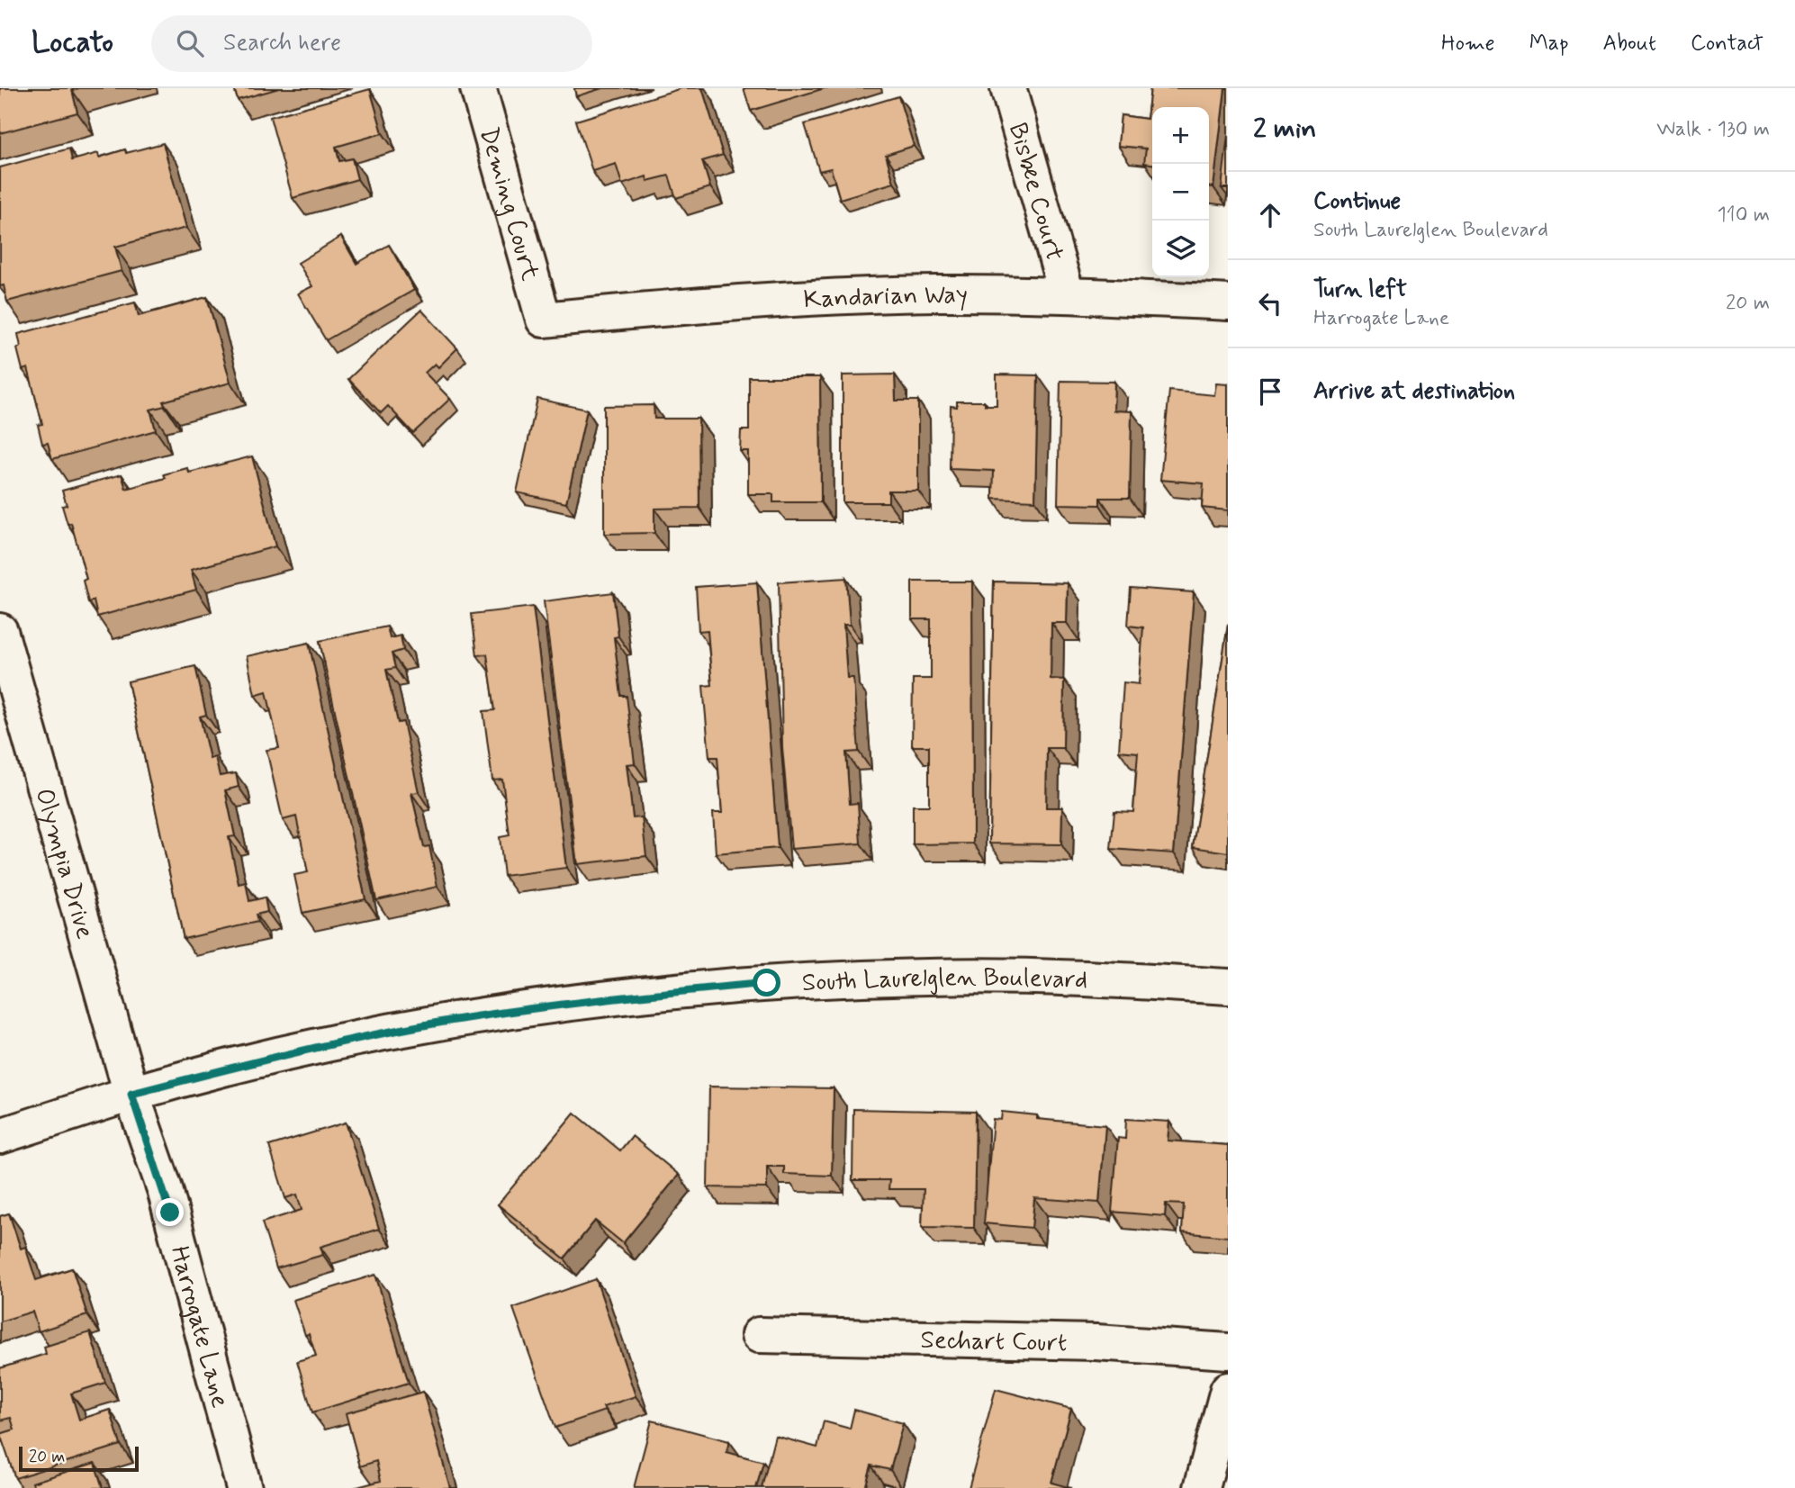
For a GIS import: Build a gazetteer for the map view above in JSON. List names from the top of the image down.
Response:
{
  "streets": {
    "street": [
      "Bisbee Court",
      "Deming Court",
      "Kandarian Way",
      "Olympia Drive",
      "South Laurelglen Boulevard",
      "Harrogate Lane",
      "Sechart Court"
    ]
  },
  "crossings": [
    ["Bisbee Court", "Kandarian Way"],
    ["Deming Court", "Kandarian Way"],
    ["Olympia Drive", "South Laurelglen Boulevard"],
    ["Olympia Drive", "Harrogate Lane"],
    ["South Laurelglen Boulevard", "Harrogate Lane"]
  ],
  "scale_bar": "20 m",
  "page": {
    "header": "Locato",
    "search": "Search here",
    "nav": [
      "Home",
      "Map",
      "About",
      "Contact"
    ],
    "heading": ["2 min", "Walk · 130 m"],
    "map_buttons": ["+", "−"],
    "list": [
      ["Continue", "South Laurelglen Boulevard", "110 m"],
      ["Turn left", "Harrogate Lane", "20 m"],
      "Arrive at destination"
    ],
    "scale": "20 m"
  }
}
